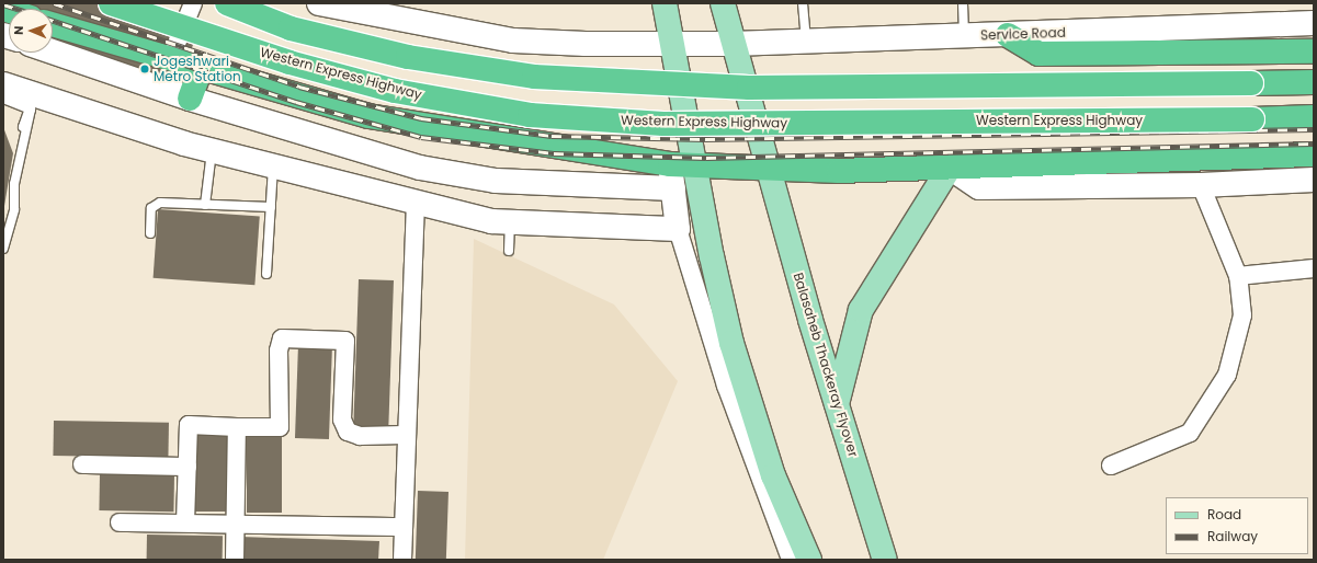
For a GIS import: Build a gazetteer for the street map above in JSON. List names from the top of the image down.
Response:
{
  "streets": {
    "highway": ["Western Express Highway"],
    "main road": ["Balasaheb Thackeray Flyover"],
    "street": ["Service Road"]
  },
  "crossings": [
    ["Service Road", "Balasaheb Thackeray Flyover"]
  ],
  "places": ["Jogeshwari Metro Station"],
  "legend": ["Road", "Railway"],
  "north": "left"
}
